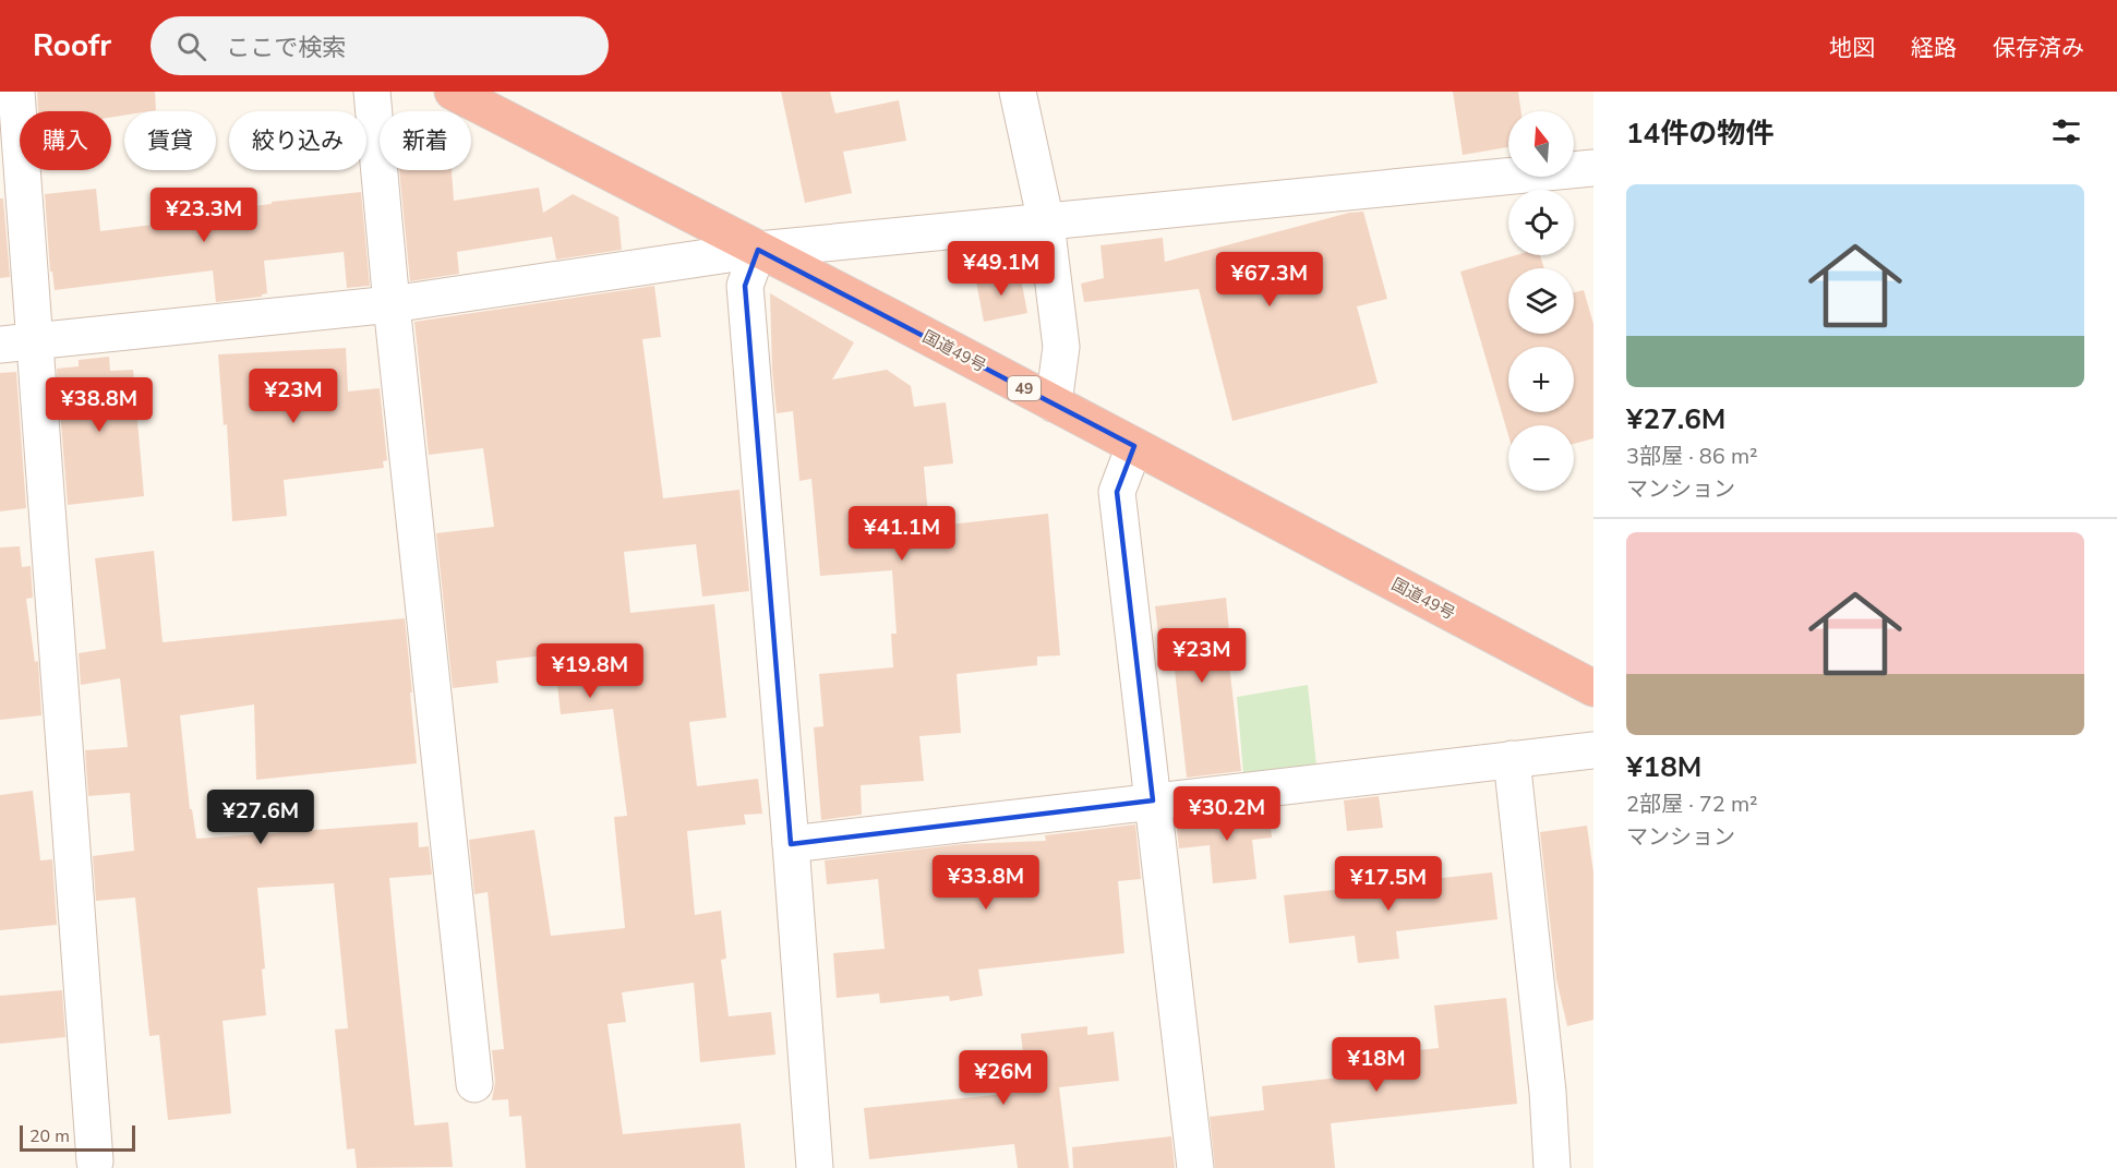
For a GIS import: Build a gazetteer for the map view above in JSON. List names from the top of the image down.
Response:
{
  "streets": {
    "highway": ["国道49号", "49"]
  },
  "scale_bar": "20 m",
  "north": "top",
  "page": {
    "header": "Roofr",
    "search": "ここで検索",
    "nav": ["地図", "経路", "保存済み"],
    "heading": "14件の物件",
    "map_buttons": ["+", "−"],
    "chip": [
      "購入",
      "賃貸",
      "絞り込み",
      "新着"
    ],
    "list": [
      {
        "name": "¥27.6M",
        "note": "3部屋 · 86 m² · マンション"
      },
      {
        "name": "¥18M",
        "note": "2部屋 · 72 m² · マンション"
      }
    ],
    "price": [
      "¥23.3M",
      "¥49.1M",
      "¥67.3M",
      "¥23M",
      "¥38.8M",
      "¥41.1M",
      "¥23M",
      "¥19.8M",
      "¥30.2M",
      "¥27.6M",
      "¥33.8M",
      "¥17.5M",
      "¥18M",
      "¥26M"
    ],
    "scale": "20 m"
  }
}
